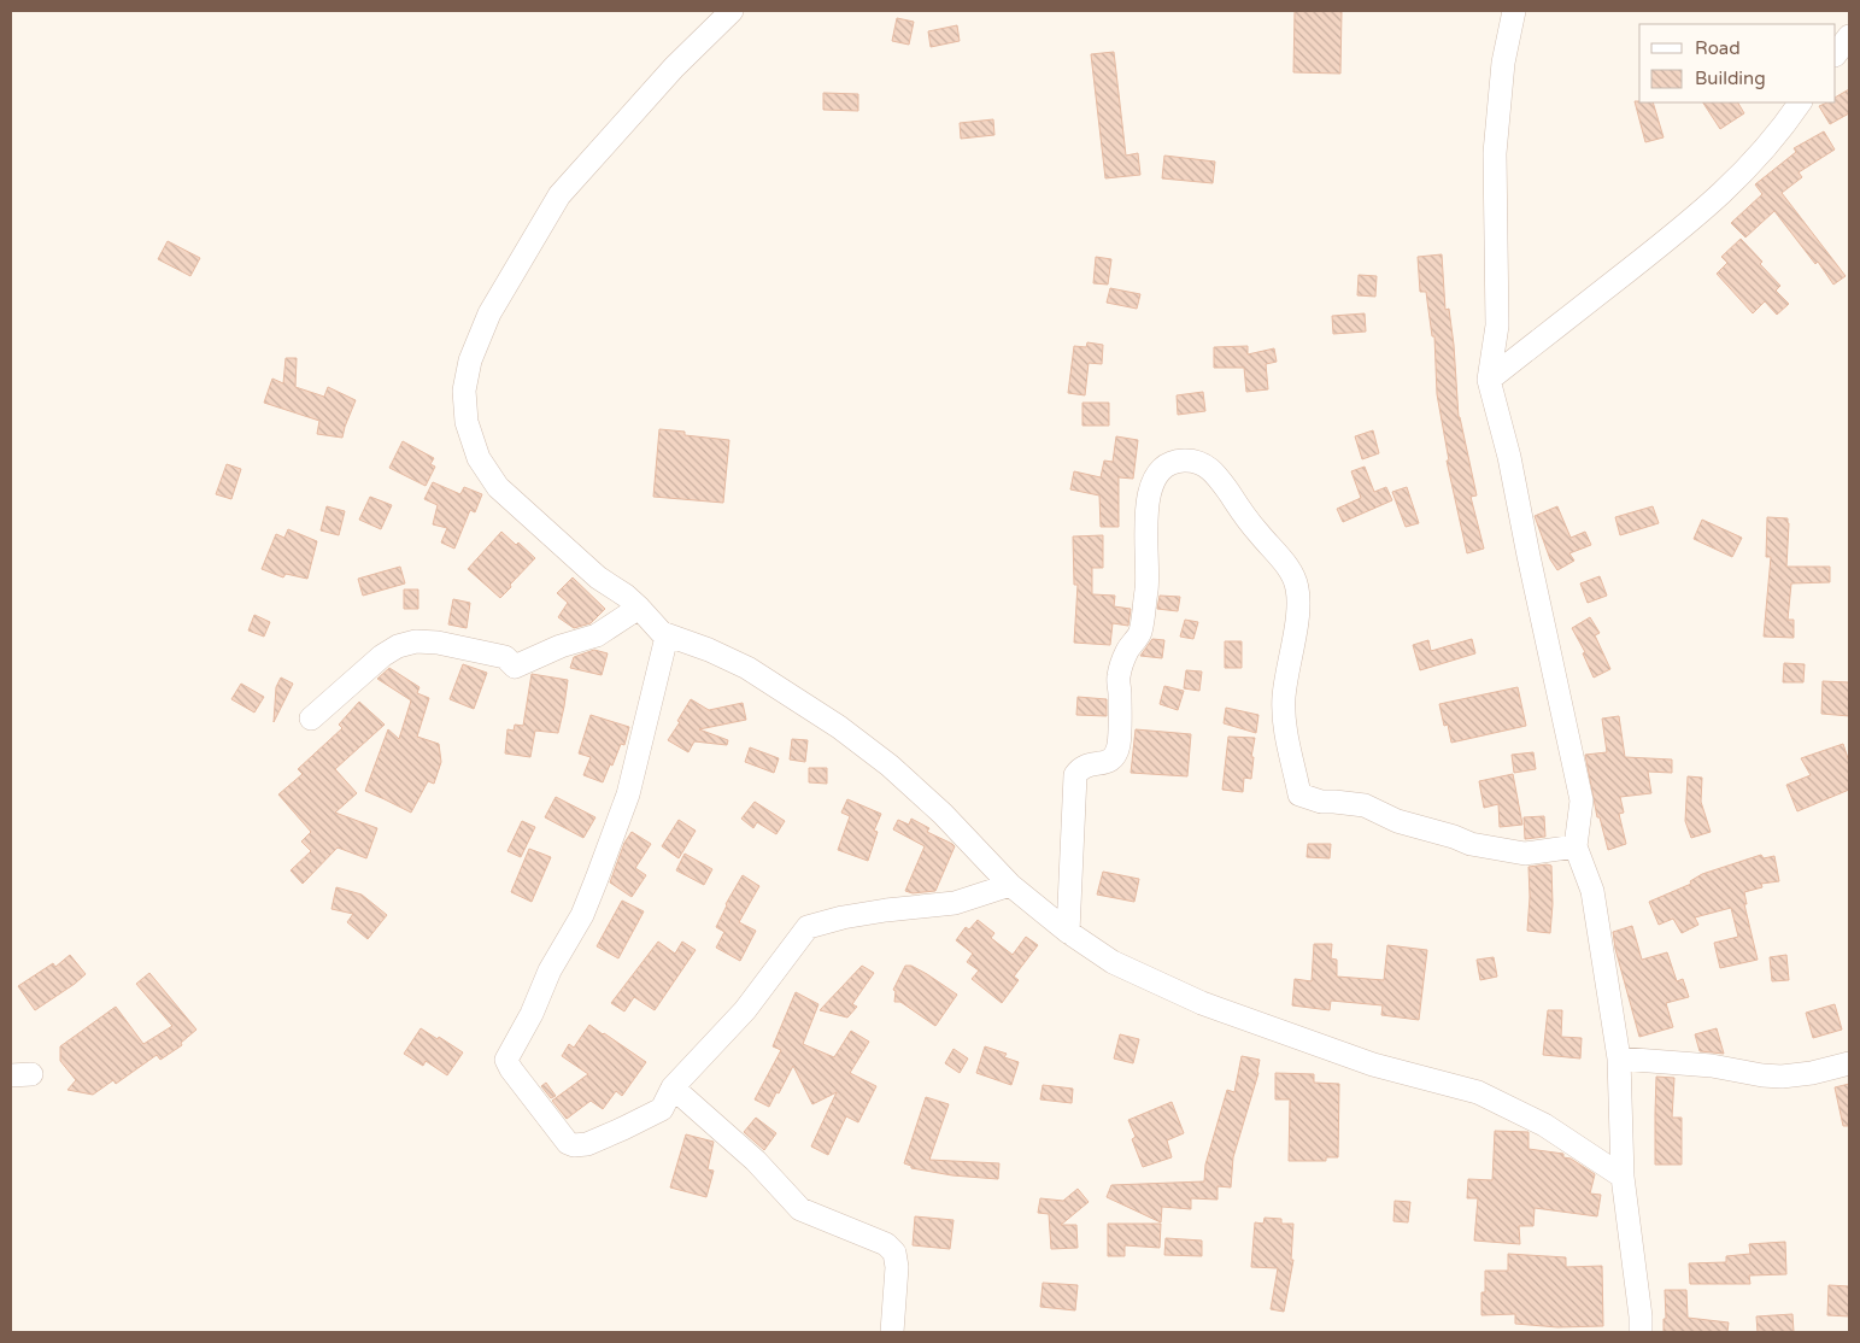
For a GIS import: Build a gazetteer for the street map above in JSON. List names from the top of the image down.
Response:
{
  "legend": ["Road", "Building"]
}
